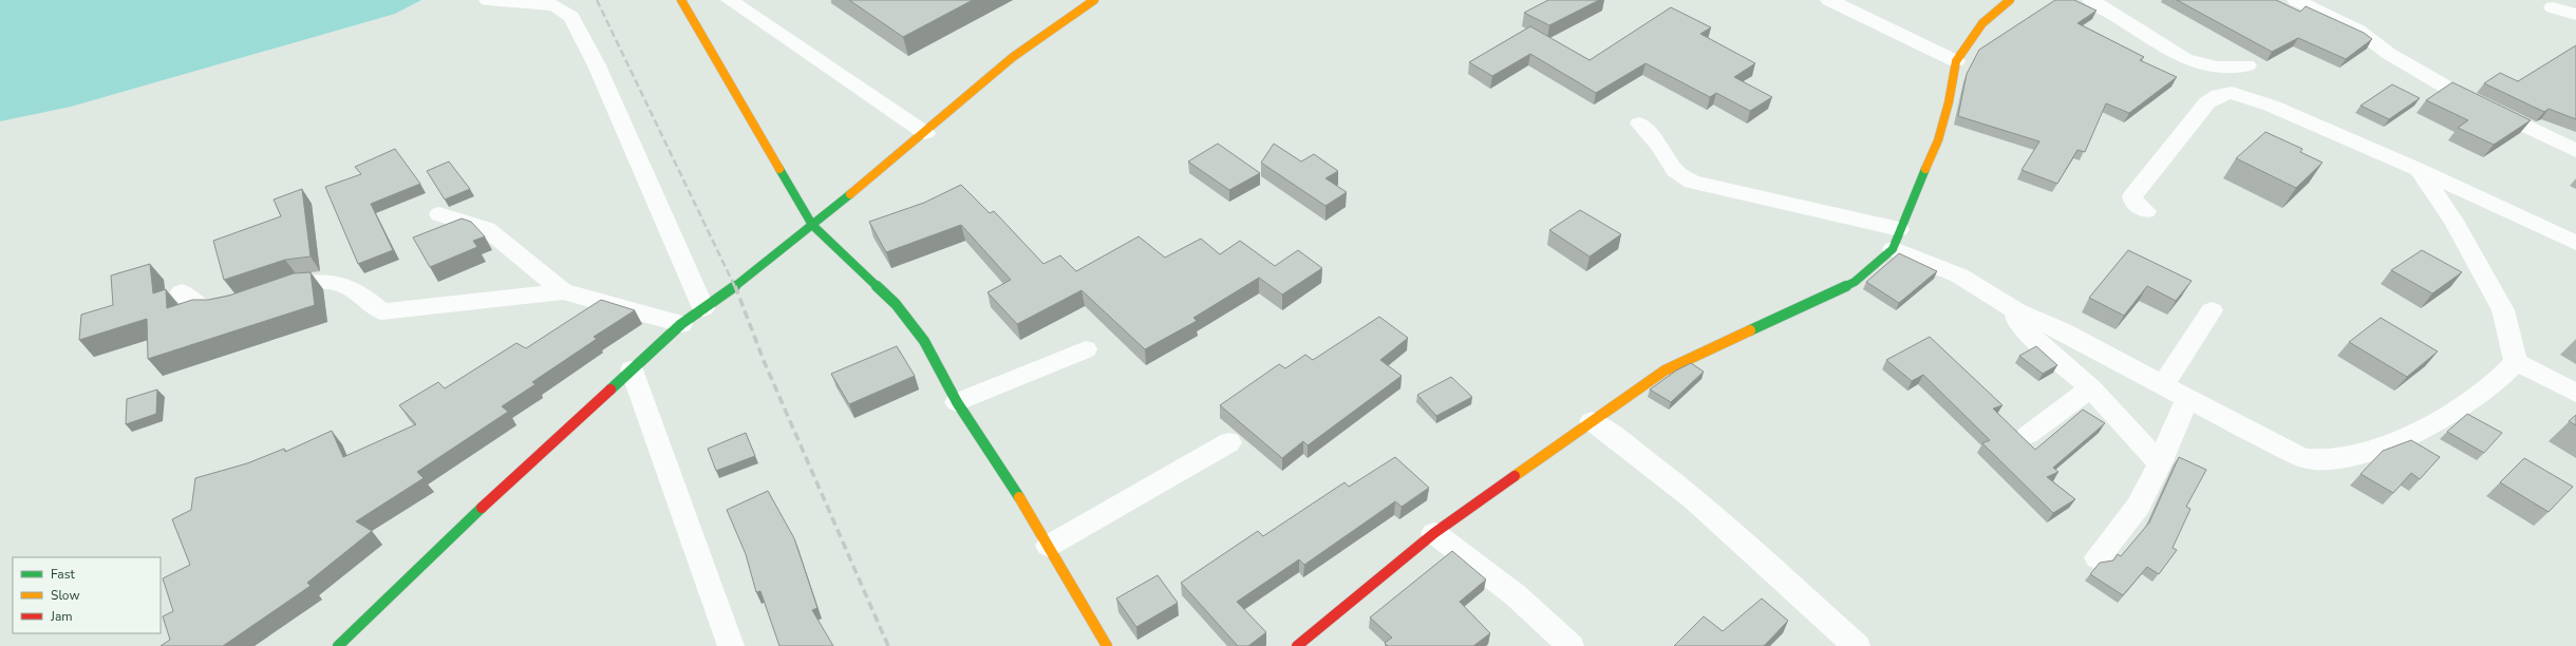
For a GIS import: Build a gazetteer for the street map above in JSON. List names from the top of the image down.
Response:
{
  "legend": ["Fast", "Slow", "Jam"]
}
